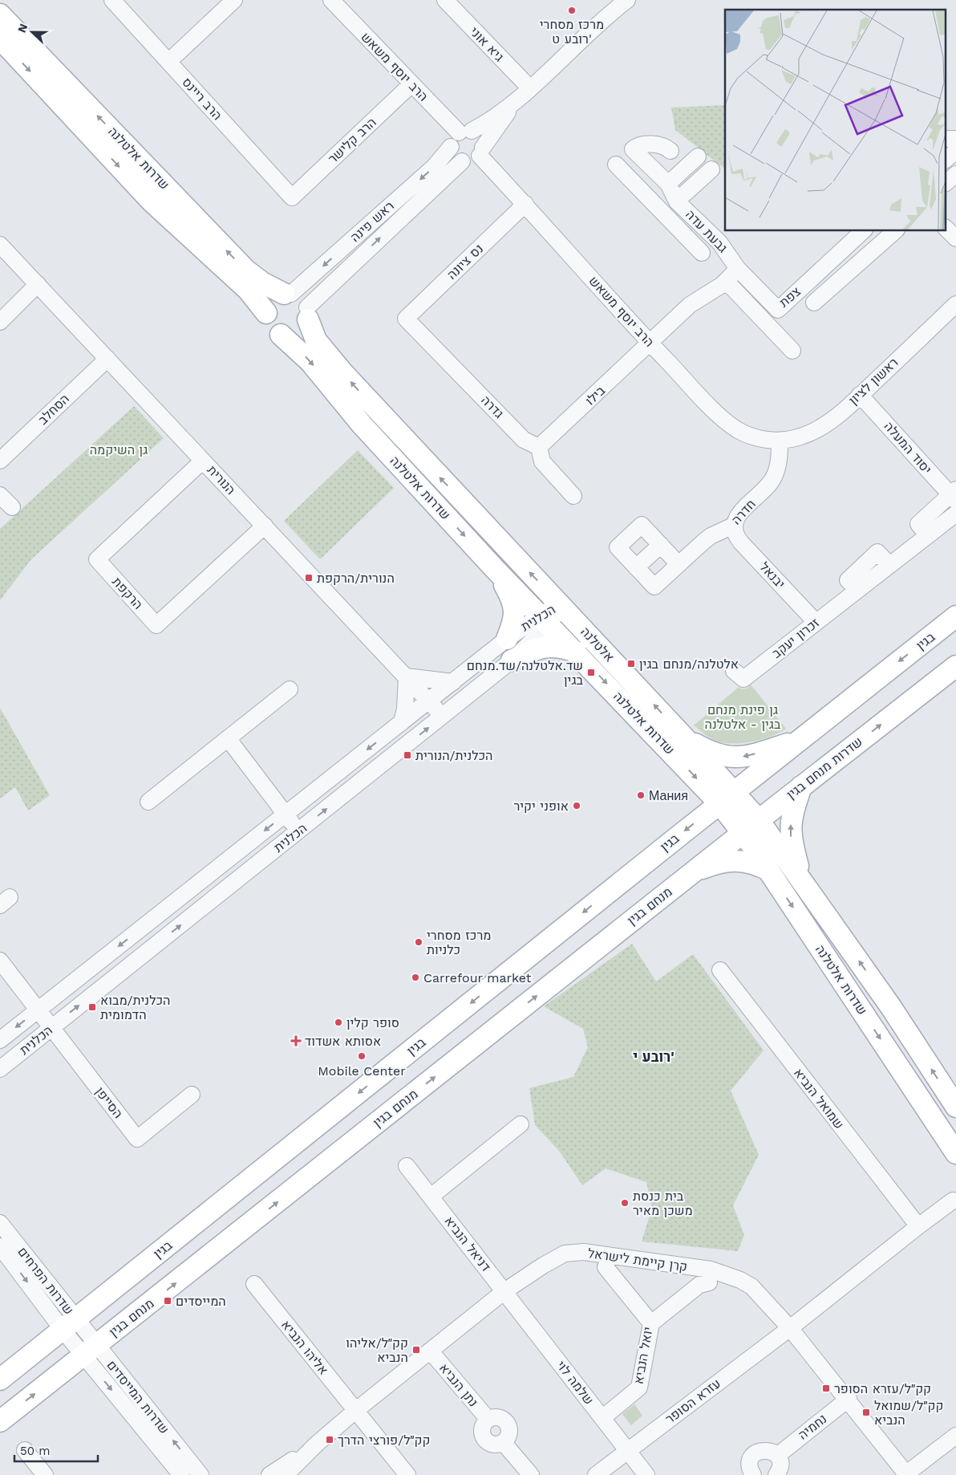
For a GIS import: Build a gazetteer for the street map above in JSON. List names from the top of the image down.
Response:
{
  "streets": {
    "main road": [
      "שדרות אלטלנה",
      "בגין",
      "אלטלנה",
      "שדרות מנחם בגין",
      "מנחם בגין"
    ],
    "street": [
      "גיא אוני",
      "הרב יוסף משאש",
      "הרב ריינס",
      "הרב קלישר",
      "ראש פינה",
      "גבעת עדה",
      "נס ציונה",
      "צפת",
      "ראשון לציון",
      "בילו",
      "גדרה",
      "הסחלב",
      "יסוד המעלה",
      "הנורית",
      "חדרה",
      "יבנאל",
      "הרקפת",
      "הכלנית",
      "זכרון יעקב",
      "שמואל הנביא",
      "הסייפן",
      "דניאל הנביא",
      "קרן קיימת לישראל",
      "שדרות הפרחים",
      "אליהו הנביא",
      "יואל הנביא",
      "שלמה לוי",
      "נתן הנביא",
      "שדרות המייסדים",
      "עזרא הסופר",
      "נחמיה"
    ]
  },
  "crossings": [
    ["הרב יוסף משאש", "הרב קלישר"],
    ["הרב יוסף משאש", "ראש פינה"],
    ["הרב יוסף משאש", "נס ציונה"],
    ["הרב יוסף משאש", "ראשון לציון"],
    ["הרב יוסף משאש", "בילו"],
    ["הרב יוסף משאש", "חדרה"],
    ["הרב ריינס", "הרב קלישר"],
    ["שדרות אלטלנה", "ראש פינה"],
    ["שדרות אלטלנה", "הכלנית"],
    ["שדרות אלטלנה", "בגין"],
    ["שדרות אלטלנה", "אלטלנה"],
    ["שדרות אלטלנה", "שדרות מנחם בגין"],
    ["גבעת עדה", "צפת"],
    ["נס ציונה", "גדרה"],
    ["ראשון לציון", "יסוד המעלה"],
    ["ראשון לציון", "חדרה"],
    ["בילו", "גדרה"],
    ["הסחלב", "הנורית"],
    ["הנורית", "הרקפת"],
    ["הנורית", "הכלנית"],
    ["חדרה", "יבנאל"],
    ["יבנאל", "זכרון יעקב"],
    ["הכלנית", "אלטלנה"],
    ["הכלנית", "הסייפן"],
    ["בגין", "שדרות הפרחים"],
    ["בגין", "שדרות המייסדים"],
    ["שדרות מנחם בגין", "מנחם בגין"],
    ["מנחם בגין", "שדרות המייסדים"],
    ["דניאל הנביא", "קרן קיימת לישראל"],
    ["דניאל הנביא", "שלמה לוי"],
    ["קרן קיימת לישראל", "אליהו הנביא"],
    ["קרן קיימת לישראל", "שלמה לוי"],
    ["קרן קיימת לישראל", "נתן הנביא"],
    ["קרן קיימת לישראל", "עזרא הסופר"],
    ["קרן קיימת לישראל", "נחמיה"],
    ["שדרות הפרחים", "שדרות המייסדים"],
    ["יואל הנביא", "שלמה לוי"],
    ["שלמה לוי", "עזרא הסופר"]
  ],
  "one_way": [
    "בגין",
    "אלטלנה",
    "שדרות מנחם בגין",
    "מנחם בגין"
  ],
  "districts": ["רובע י'"],
  "parks": ["גן השיקמה", "גן פינת מנחם בגין - אלטלנה"],
  "places": {
    "other": [
      "מרכז מסחרי רובע ט'",
      "Мания",
      "אופני יקיר",
      "מרכז מסחרי כלניות",
      "Carrefour market",
      "סופר קלין",
      "Mobile Center",
      "בית כנסת משכן מאיר"
    ],
    "transit": [
      "הנורית/הרקפת",
      "אלטלנה/מנחם בגין",
      "שד.אלטלנה/שד.מנחם בגין",
      "הכלנית/הנורית",
      "הכלנית/מבוא הדמומית",
      "המייסדים",
      "קק״ל/אליהו הנביא",
      "קק״ל/עזרא הסופר",
      "קק״ל/שמואל הנביא",
      "קק״ל/פורצי הדרך"
    ],
    "health": ["אסותא אשדוד"]
  },
  "scale_bar": "50 m",
  "north": "left"
}
